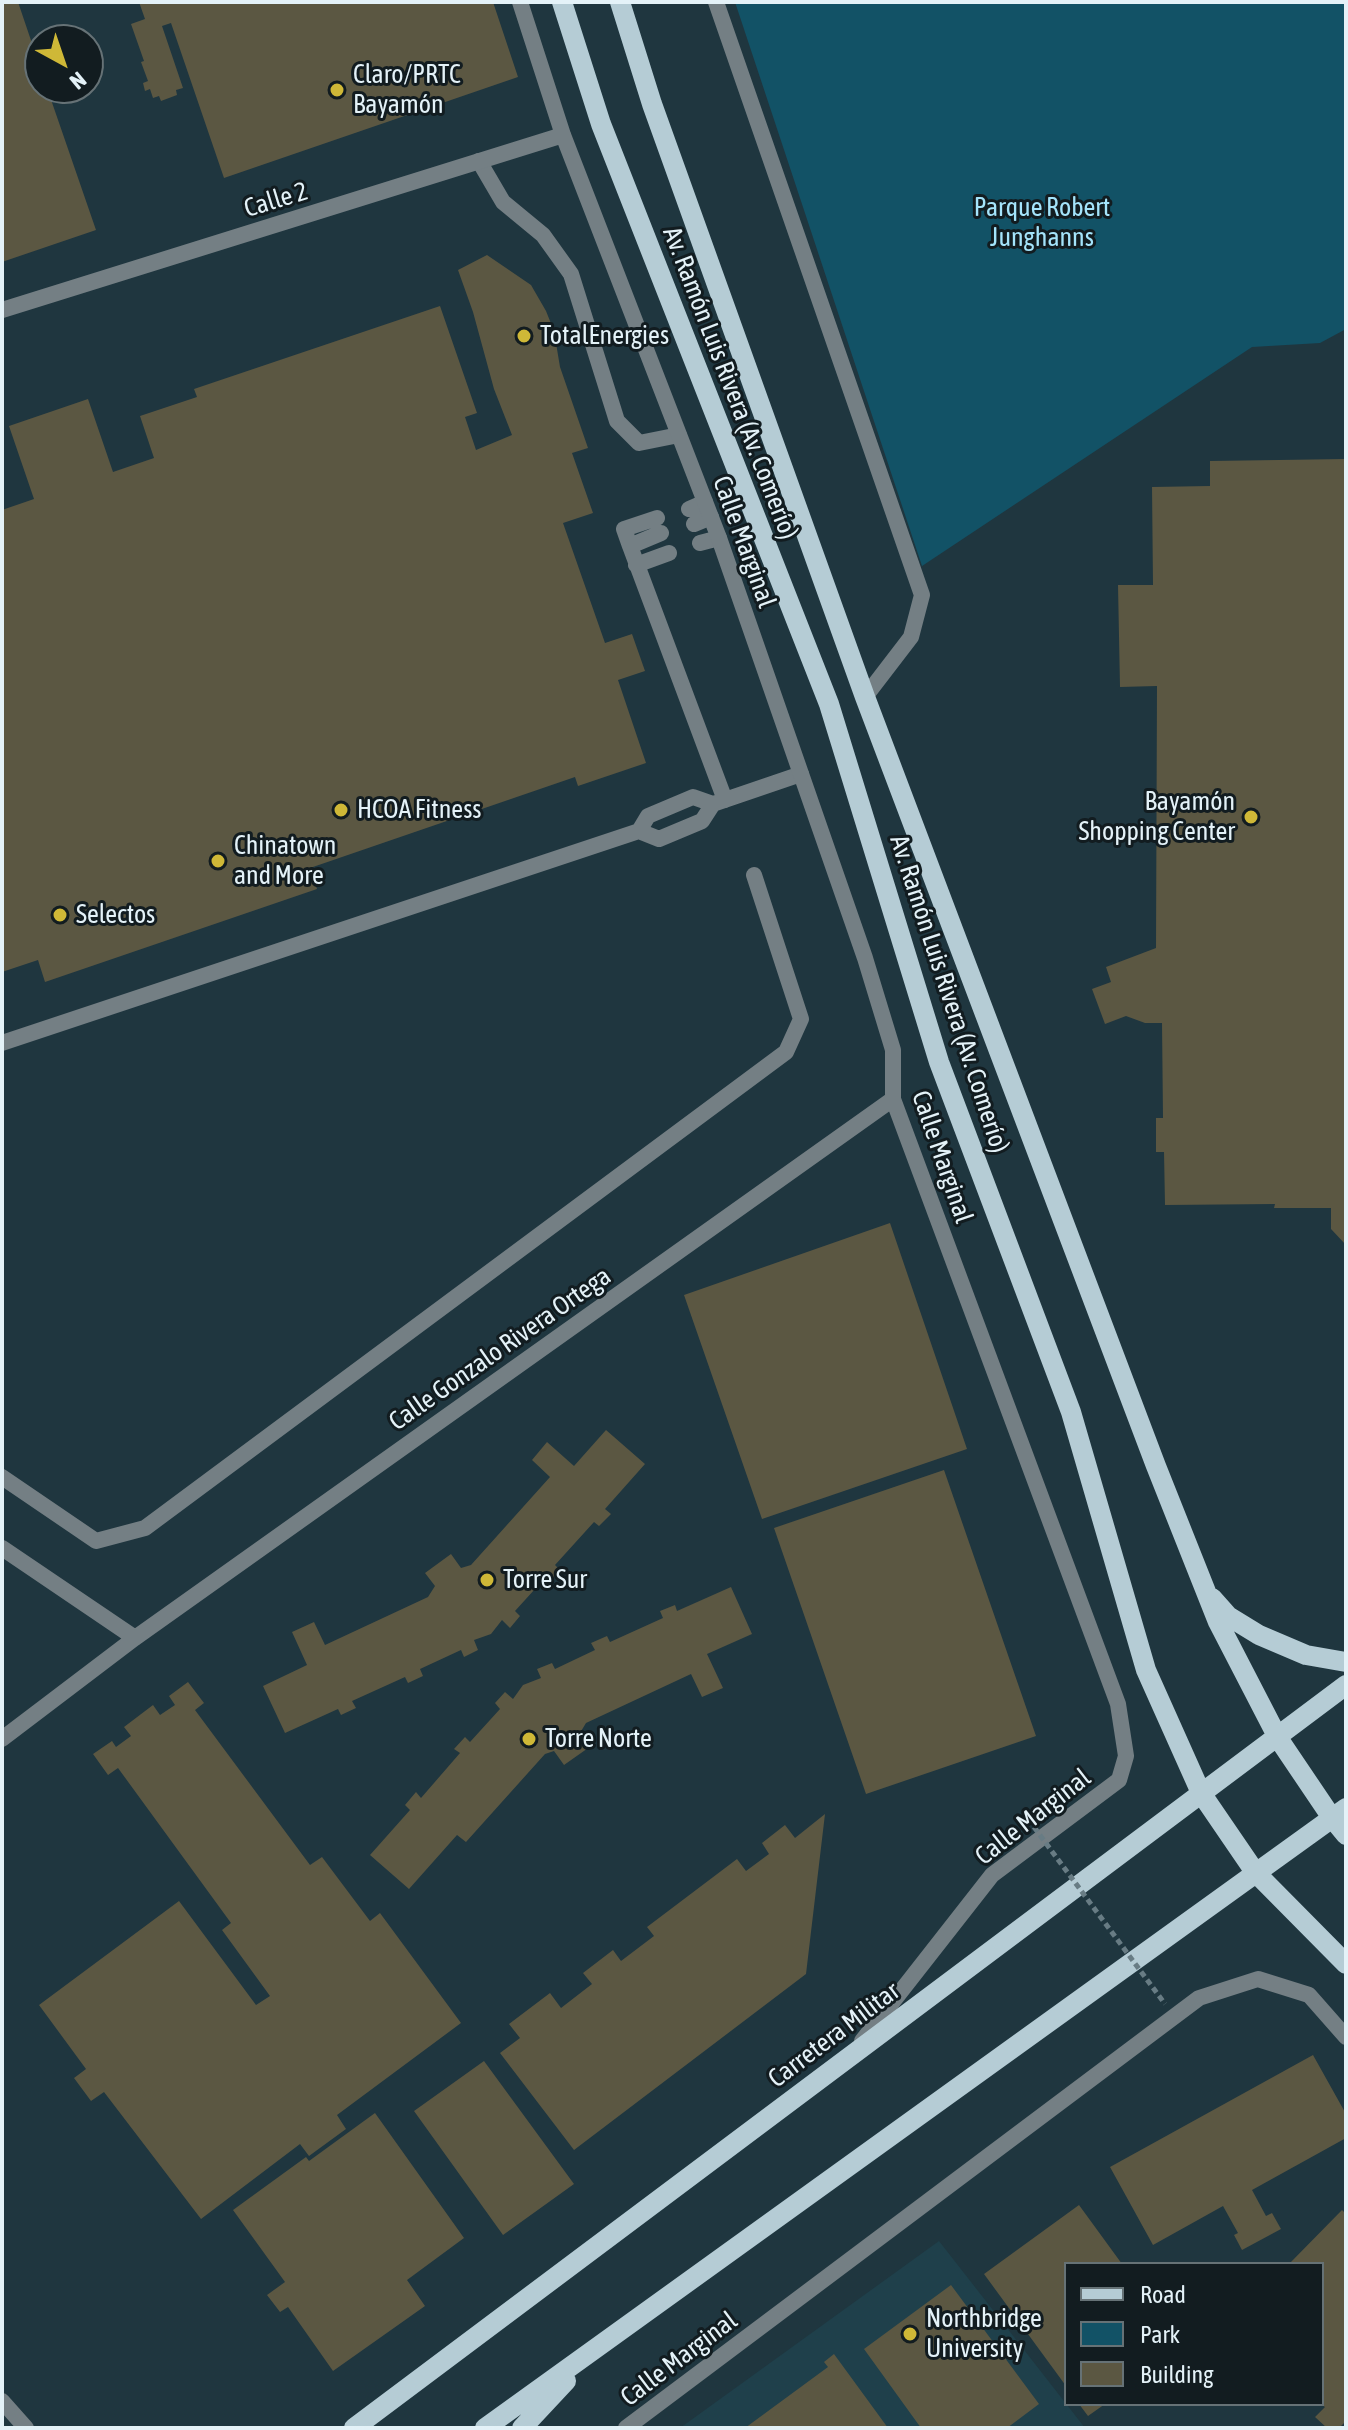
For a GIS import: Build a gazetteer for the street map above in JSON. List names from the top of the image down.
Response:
{
  "streets": {
    "main road": ["Av. Ramón Luis Rivera (Av. Comerío)", "Carretera Militar"],
    "street": ["Calle 2", "Calle Marginal", "Calle Gonzalo Rivera Ortega"]
  },
  "crossings": [
    ["Calle 2", "Calle Marginal"],
    ["Av. Ramón Luis Rivera (Av. Comerío)", "Carretera Militar"],
    ["Calle Marginal", "Calle Gonzalo Rivera Ortega"],
    ["Calle Marginal", "Carretera Militar"]
  ],
  "parks": ["Parque Robert Junghanns"],
  "places": [
    "Claro/PRTC Bayamón",
    "TotalEnergies",
    "HCOA Fitness",
    "Bayamón Shopping Center",
    "Chinatown and More",
    "Selectos",
    "Torre Sur",
    "Torre Norte",
    "Northbridge University"
  ],
  "legend": ["Road", "Park", "Building"],
  "north": "bottom right"
}
